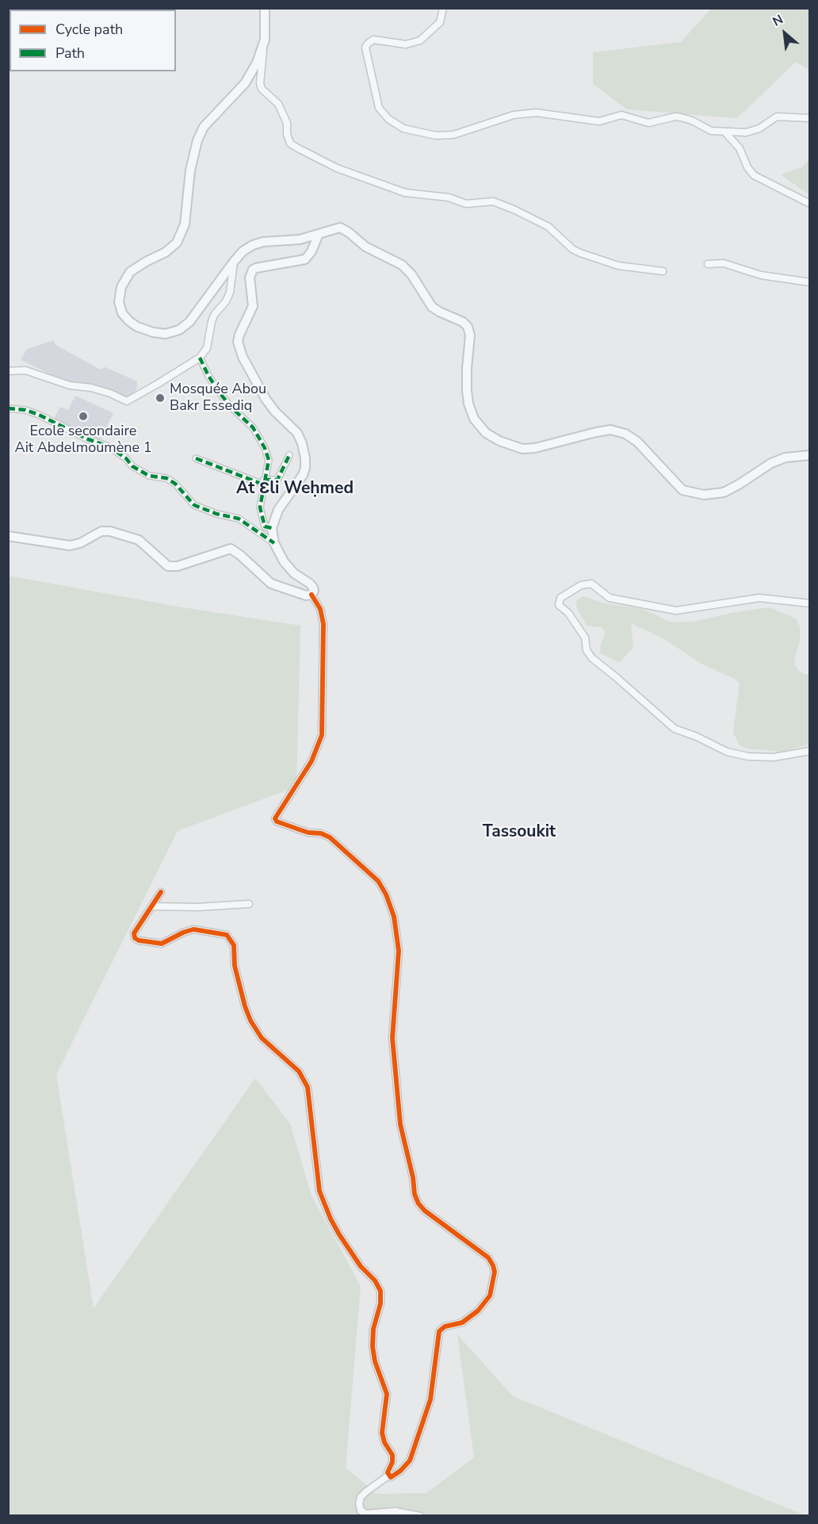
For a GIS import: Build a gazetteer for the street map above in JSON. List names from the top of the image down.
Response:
{
  "districts": ["At Ɛli Weḥmed", "Tassoukit"],
  "places": ["Mosquée Abou Bakr Essediq", "Ecole secondaire Ait Abdelmoumène 1"],
  "legend": ["Cycle path", "Path"],
  "north": "top left"
}
